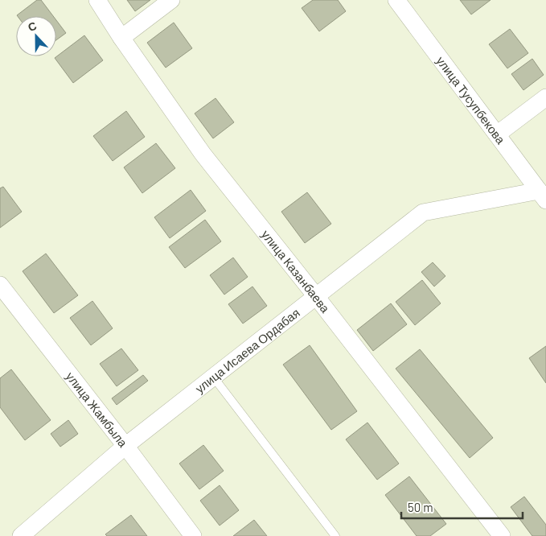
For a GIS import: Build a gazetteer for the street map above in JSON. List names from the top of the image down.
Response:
{
  "streets": {
    "street": [
      "улица Тусупбекова",
      "улица Казанбаева",
      "улица Исаева Ордабая",
      "улица Жамбыла"
    ]
  },
  "crossings": [
    ["улица Тусупбекова", "улица Исаева Ордабая"],
    ["улица Казанбаева", "улица Исаева Ордабая"],
    ["улица Исаева Ордабая", "улица Жамбыла"]
  ],
  "scale_bar": "50 m",
  "north": "top"
}
